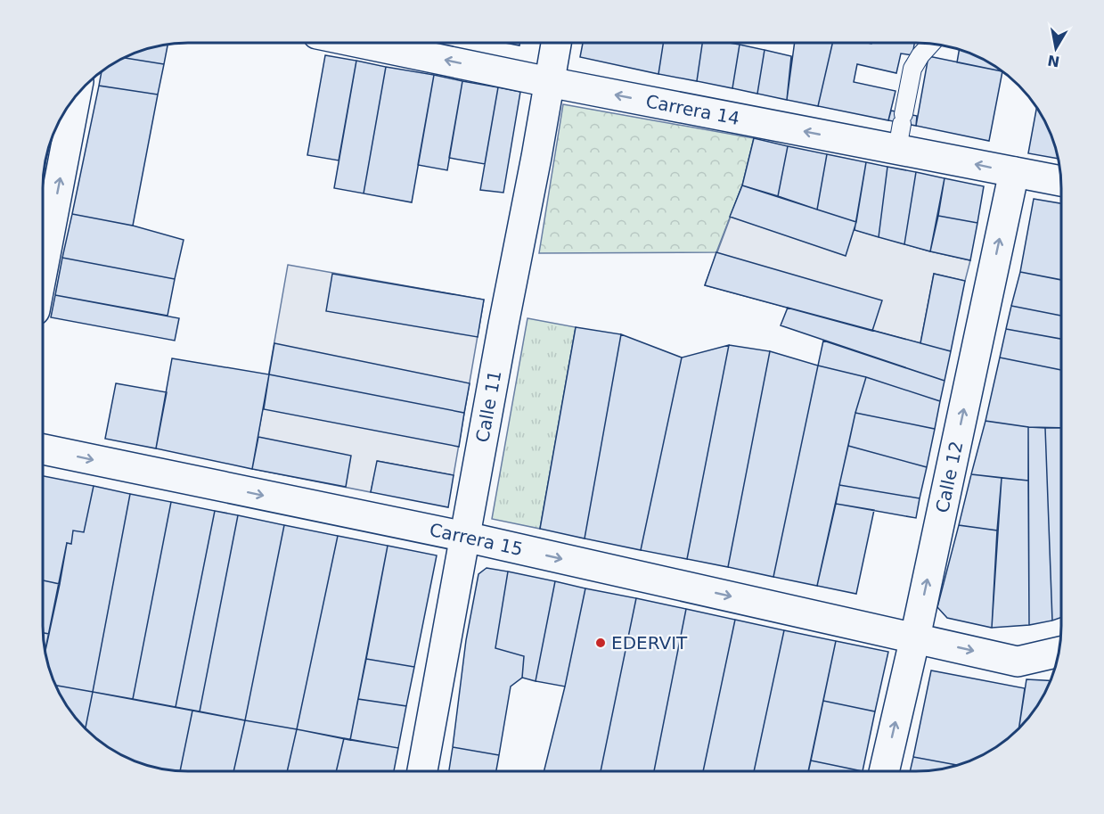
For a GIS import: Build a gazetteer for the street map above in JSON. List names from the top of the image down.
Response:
{
  "streets": {
    "main road": [
      "Carrera 14",
      "Calle 11",
      "Calle 12",
      "Carrera 15"
    ]
  },
  "crossings": [
    ["Carrera 14", "Calle 11"],
    ["Carrera 14", "Calle 12"],
    ["Calle 11", "Carrera 15"],
    ["Calle 12", "Carrera 15"]
  ],
  "one_way": ["Carrera 14", "Calle 12", "Carrera 15"],
  "places": ["EDERVIT"],
  "north": "bottom"
}
